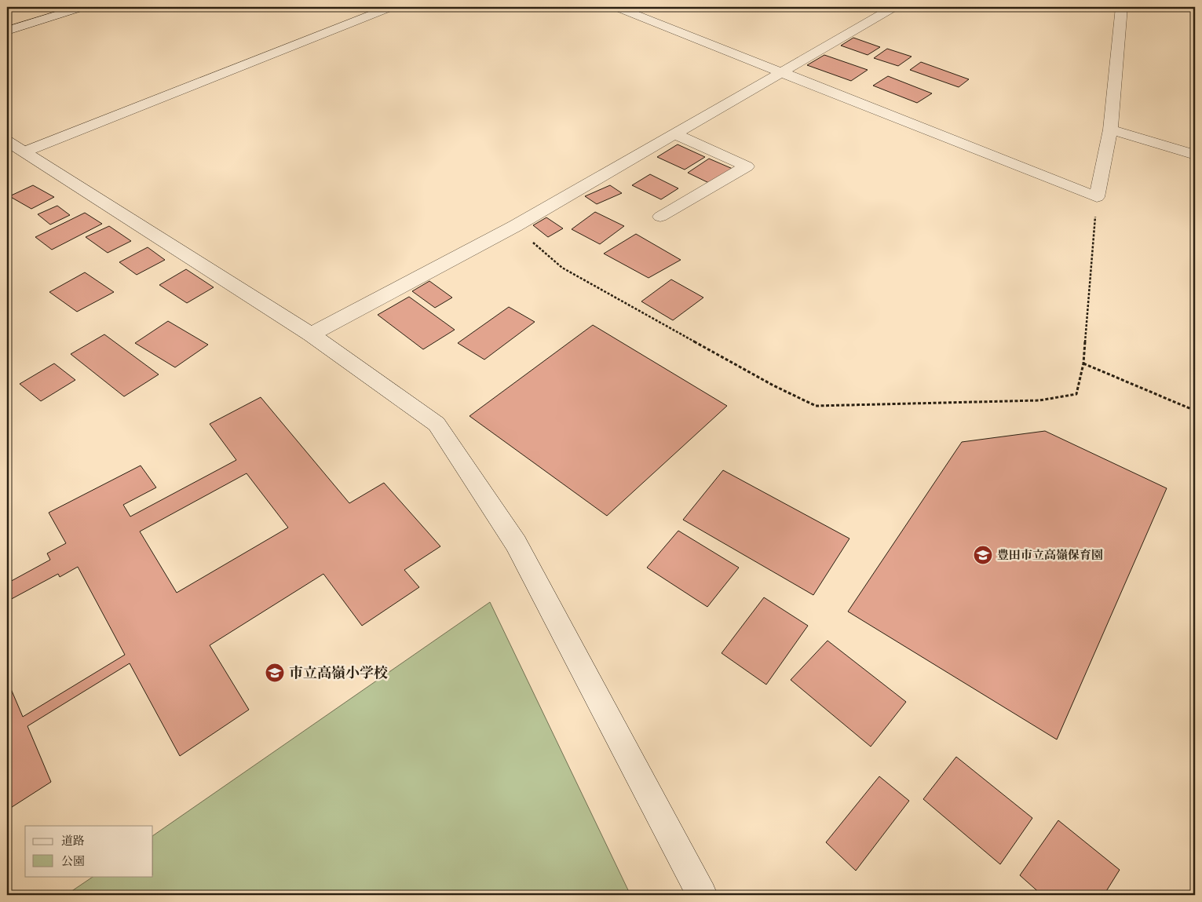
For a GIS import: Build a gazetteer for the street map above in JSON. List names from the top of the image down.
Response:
{
  "places": {
    "school or university": ["豊田市立高嶺保育園", "市立高嶺小学校"]
  },
  "legend": ["道路", "公園"]
}
